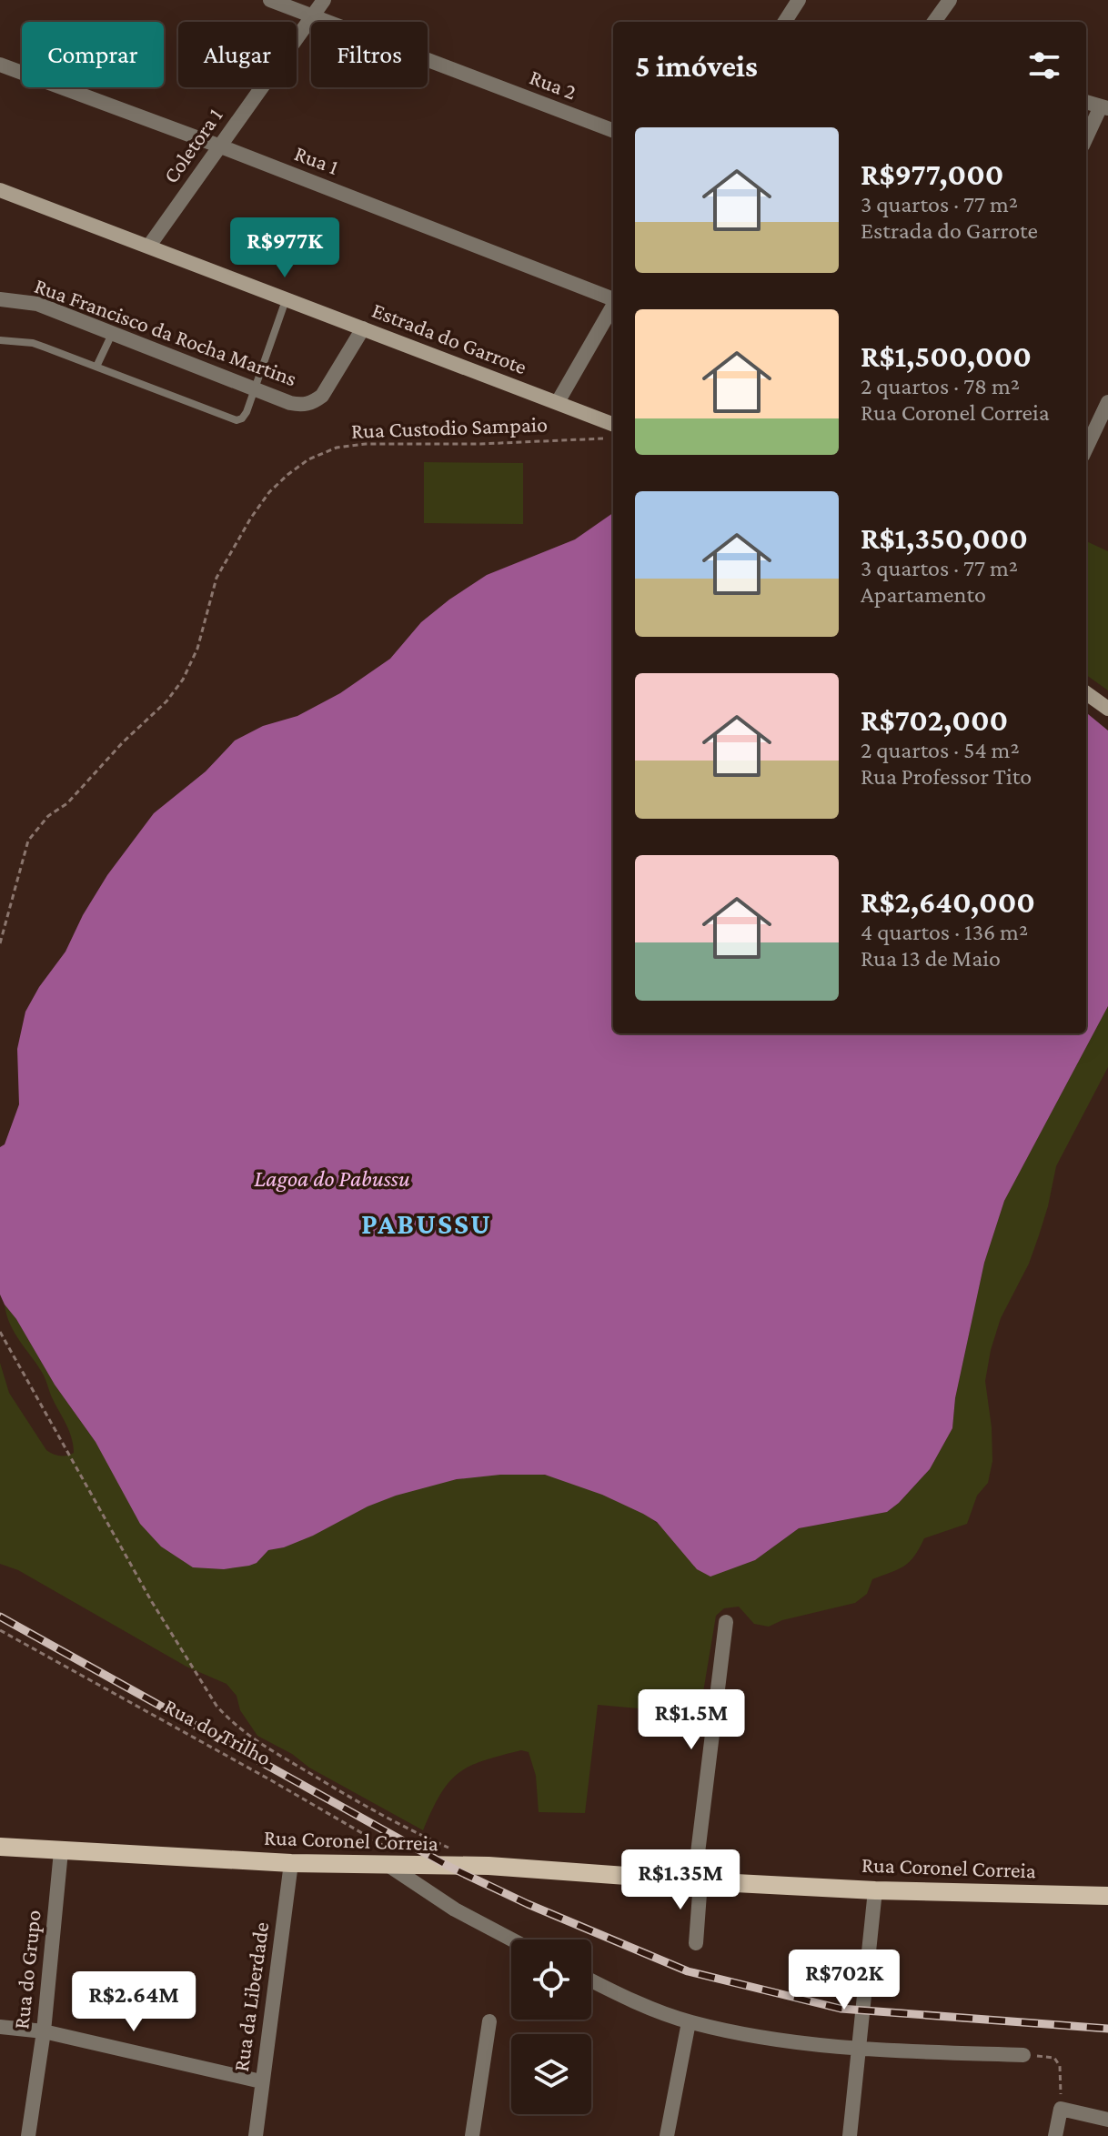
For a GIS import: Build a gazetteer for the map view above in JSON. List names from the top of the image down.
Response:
{
  "streets": {
    "main road": ["Estrada do Garrote", "Rua Coronel Correia"],
    "street": [
      "Rua 2",
      "Coletora 1",
      "Rua 1",
      "Rua Francisco da Rocha Martins",
      "Rua do Grupo",
      "Rua da Liberdade"
    ],
    "path": ["Rua Custodio Sampaio", "Rua do Trilho"]
  },
  "crossings": [
    ["Rua 2", "Coletora 1"],
    ["Coletora 1", "Rua 1"],
    ["Coletora 1", "Estrada do Garrote"],
    ["Rua Francisco da Rocha Martins", "Estrada do Garrote"],
    ["Rua do Trilho", "Rua Coronel Correia"],
    ["Rua Coronel Correia", "Rua do Grupo"],
    ["Rua Coronel Correia", "Rua da Liberdade"]
  ],
  "districts": ["PABUSSU"],
  "water": ["Lagoa do Pabussu"],
  "page": {
    "chip": ["Comprar", "Alugar", "Filtros"],
    "heading": "5 imóveis",
    "list": [
      {
        "name": "R$977,000",
        "note": "3 quartos · 77 m² · Estrada do Garrote"
      },
      {
        "name": "R$1,500,000",
        "note": "2 quartos · 78 m² · Rua Coronel Correia"
      },
      {
        "name": "R$1,350,000",
        "note": "3 quartos · 77 m² · Apartamento"
      },
      {
        "name": "R$702,000",
        "note": "2 quartos · 54 m² · Rua Professor Tito"
      },
      {
        "name": "R$2,640,000",
        "note": "4 quartos · 136 m² · Rua 13 de Maio"
      }
    ],
    "price": [
      "R$977K",
      "R$1.5M",
      "R$1.35M",
      "R$702K",
      "R$2.64M"
    ]
  }
}
